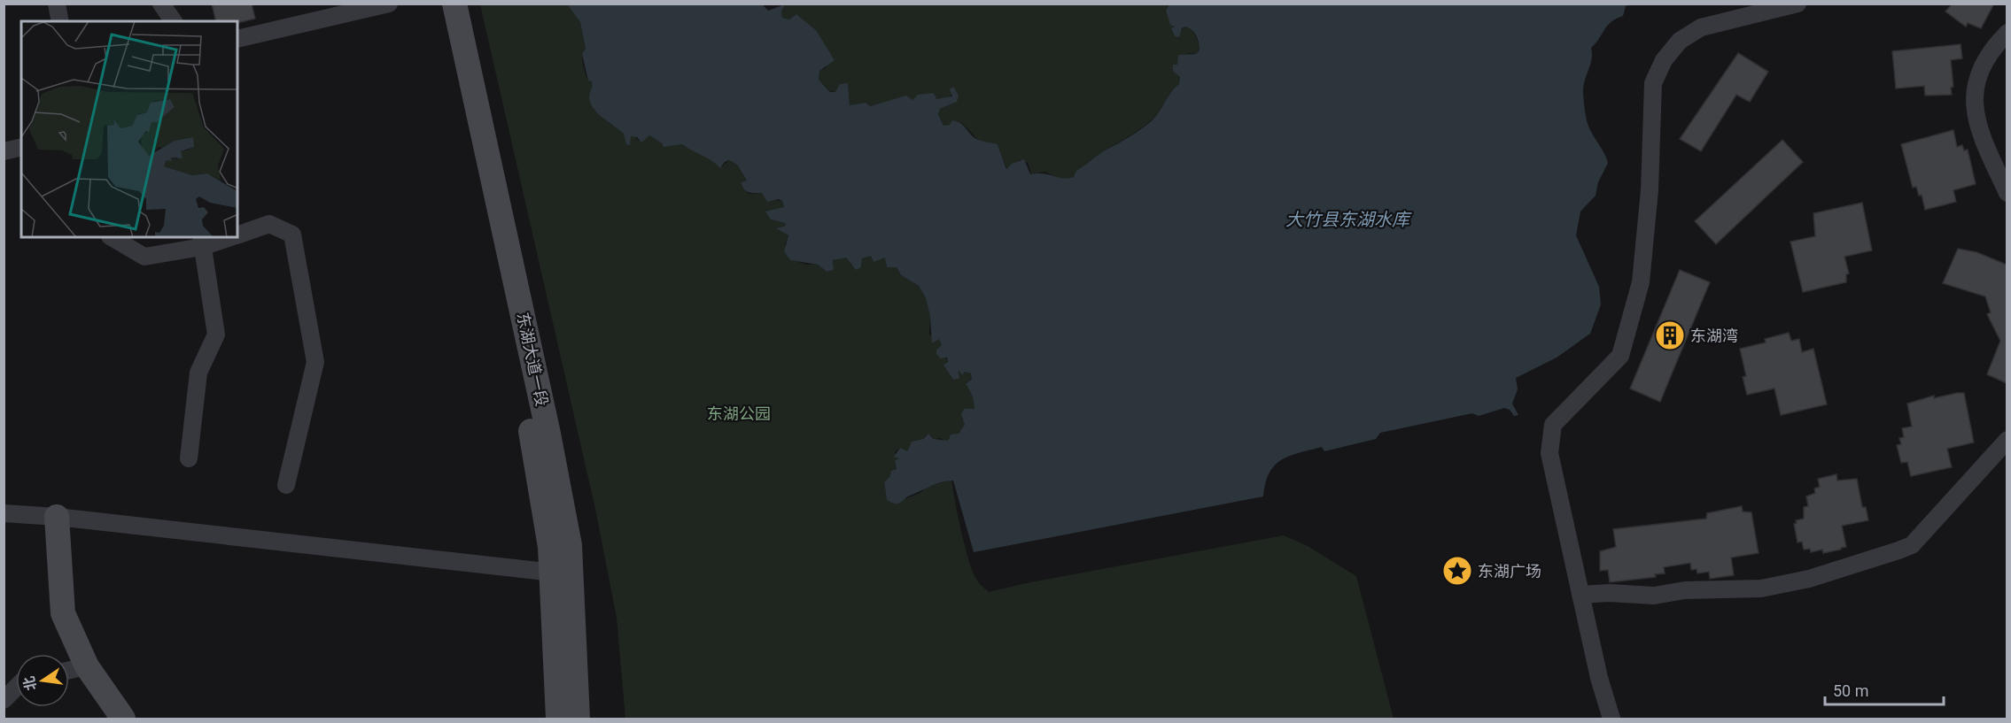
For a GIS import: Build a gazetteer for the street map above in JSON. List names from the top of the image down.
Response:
{
  "streets": {
    "main road": ["东湖大道一段"]
  },
  "water": ["大竹县东湖水库"],
  "parks": ["东湖公园"],
  "places": {
    "building": ["东湖湾"],
    "place": ["东湖广场"]
  },
  "scale_bar": "50 m",
  "north": "left"
}
